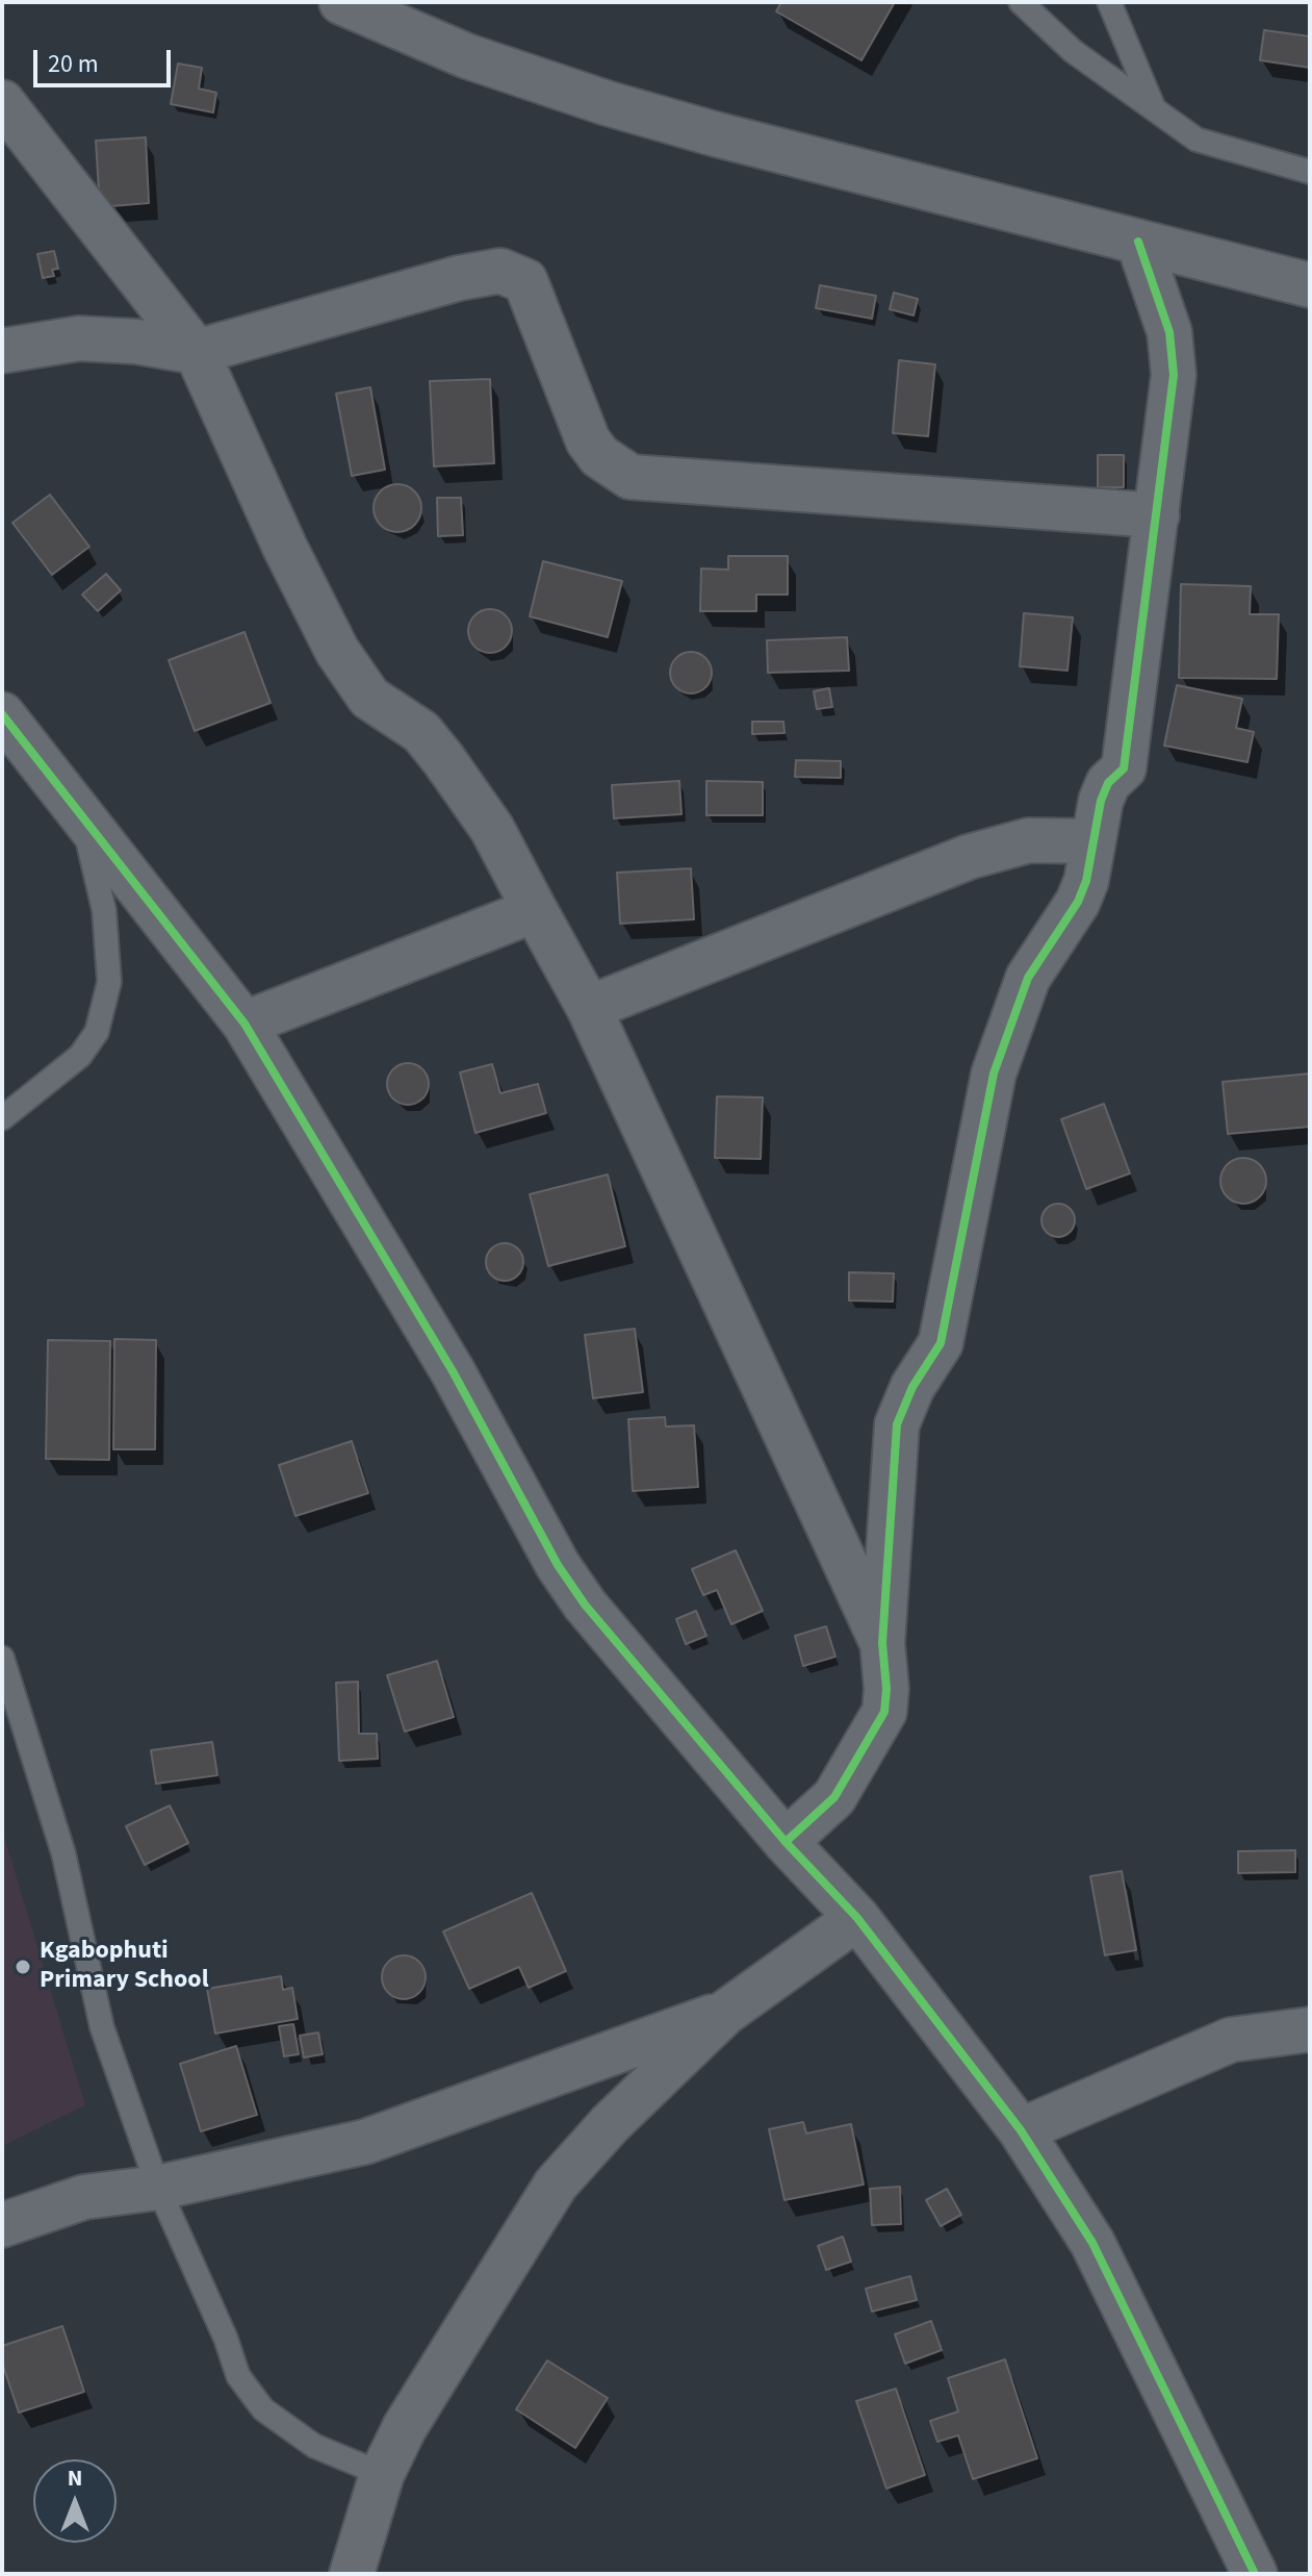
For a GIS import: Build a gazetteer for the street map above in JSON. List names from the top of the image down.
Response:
{
  "places": ["Kgabophuti Primary School"],
  "scale_bar": "20 m",
  "north": "top"
}
